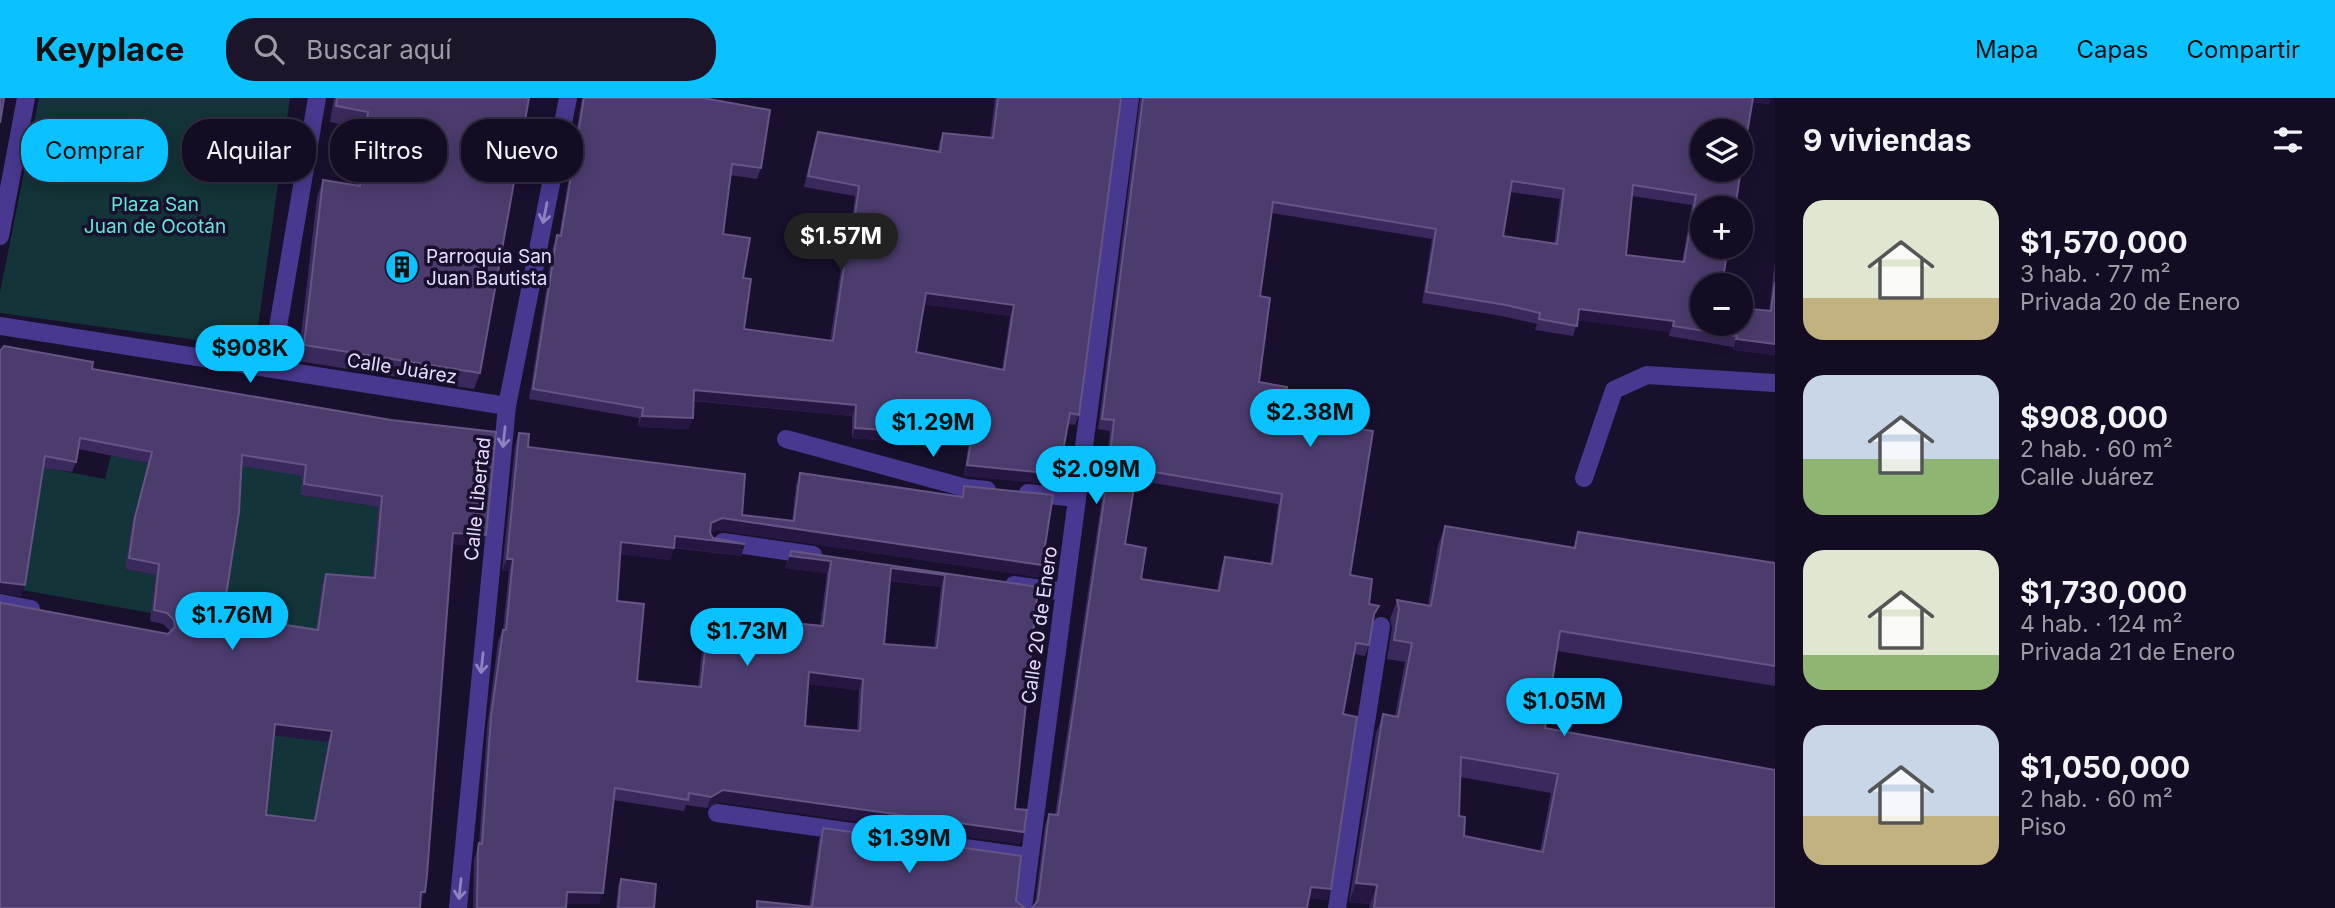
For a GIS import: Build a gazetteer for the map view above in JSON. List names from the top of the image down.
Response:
{
  "streets": {
    "street": ["Calle Juárez", "Calle Libertad", "Calle 20 de Enero"]
  },
  "crossings": [
    ["Calle Juárez", "Calle Libertad"]
  ],
  "one_way": ["Calle Libertad"],
  "parks": ["Plaza San Juan de Ocotán"],
  "places": {
    "building": ["Parroquia San Juan Bautista"]
  },
  "page": {
    "header": "Keyplace",
    "search": "Buscar aquí",
    "nav": ["Mapa", "Capas", "Compartir"],
    "heading": "9 viviendas",
    "map_buttons": ["+", "−"],
    "chip": [
      "Comprar",
      "Alquilar",
      "Filtros",
      "Nuevo"
    ],
    "list": [
      {
        "name": "$1,570,000",
        "note": "3 hab. · 77 m² · Privada 20 de Enero"
      },
      {
        "name": "$908,000",
        "note": "2 hab. · 60 m² · Calle Juárez"
      },
      {
        "name": "$1,730,000",
        "note": "4 hab. · 124 m² · Privada 21 de Enero"
      },
      {
        "name": "$1,050,000",
        "note": "2 hab. · 60 m² · Piso"
      }
    ],
    "price": [
      "$1.57M",
      "$908K",
      "$2.38M",
      "$1.29M",
      "$2.09M",
      "$1.76M",
      "$1.73M",
      "$1.05M",
      "$1.39M"
    ]
  }
}
